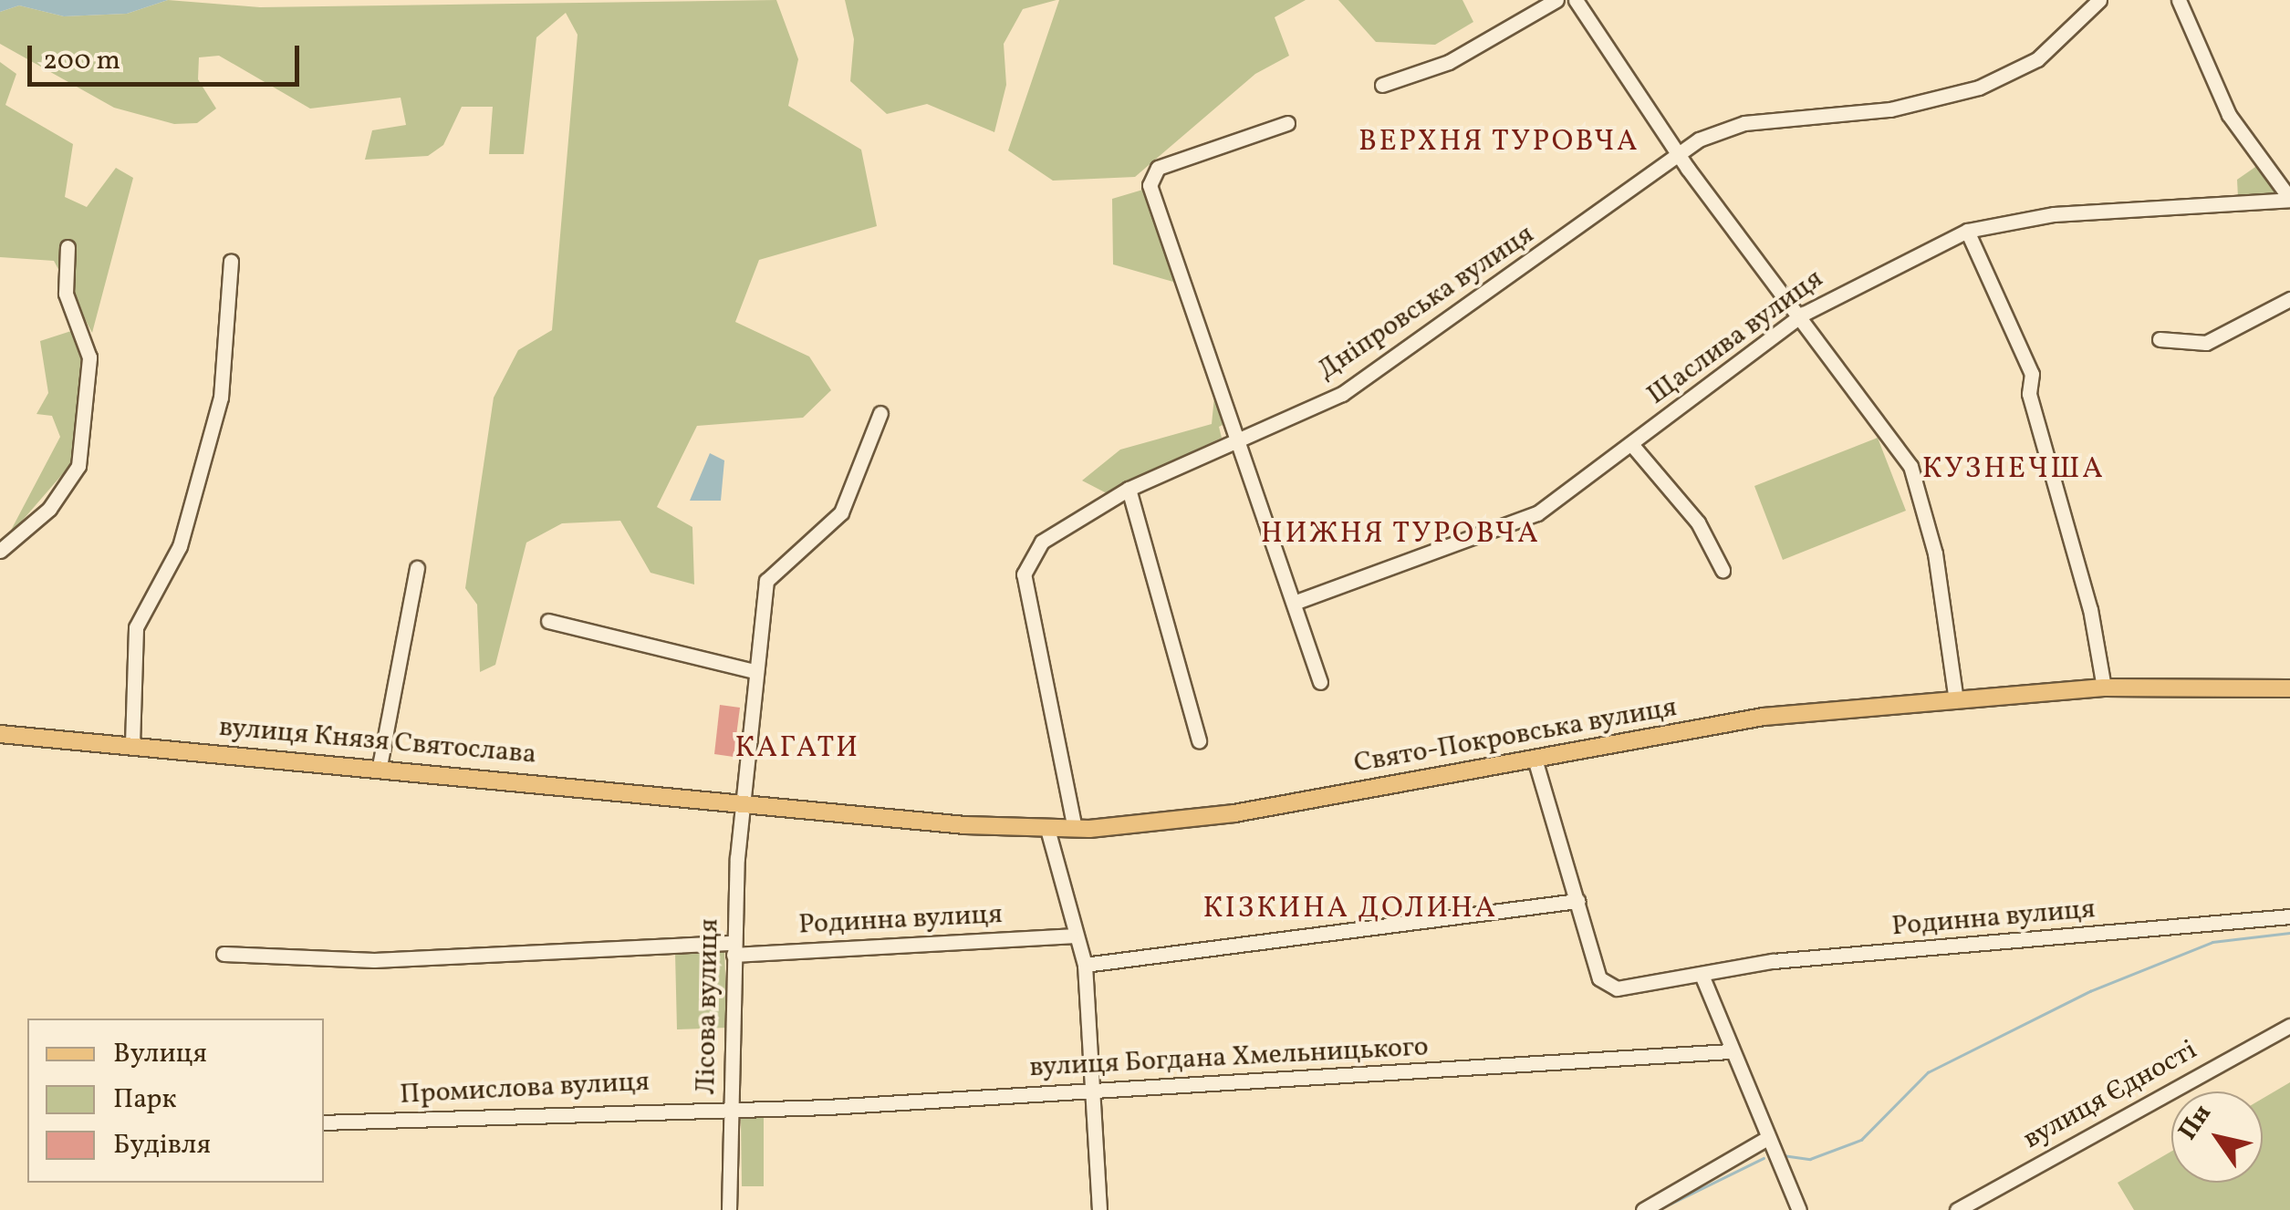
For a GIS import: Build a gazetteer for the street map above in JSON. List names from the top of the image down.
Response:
{
  "streets": {
    "main road": ["Свято-Покровська вулиця", "вулиця Князя Святослава"],
    "street": [
      "Дніпровська вулиця",
      "Щаслива вулиця",
      "Родинна вулиця",
      "Лісова вулиця",
      "вулиця Богдана Хмельницького",
      "Промислова вулиця",
      "вулиця Єдності"
    ]
  },
  "crossings": [
    ["Дніпровська вулиця", "Свято-Покровська вулиця"],
    ["Свято-Покровська вулиця", "вулиця Князя Святослава"],
    ["Свято-Покровська вулиця", "Лісова вулиця"],
    ["вулиця Князя Святослава", "Лісова вулиця"],
    ["Родинна вулиця", "Лісова вулиця"],
    ["Лісова вулиця", "вулиця Богдана Хмельницького"],
    ["Лісова вулиця", "Промислова вулиця"],
    ["вулиця Богдана Хмельницького", "Промислова вулиця"]
  ],
  "districts": [
    "ВЕРХНЯ ТУРОВЧА",
    "КУЗНЕЧША",
    "НИЖНЯ ТУРОВЧА",
    "КАГАТИ",
    "КІЗКИНА ДОЛИНА"
  ],
  "legend": ["Вулиця", "Парк", "Будівля"],
  "scale_bar": "200 m",
  "north": "top left"
}
